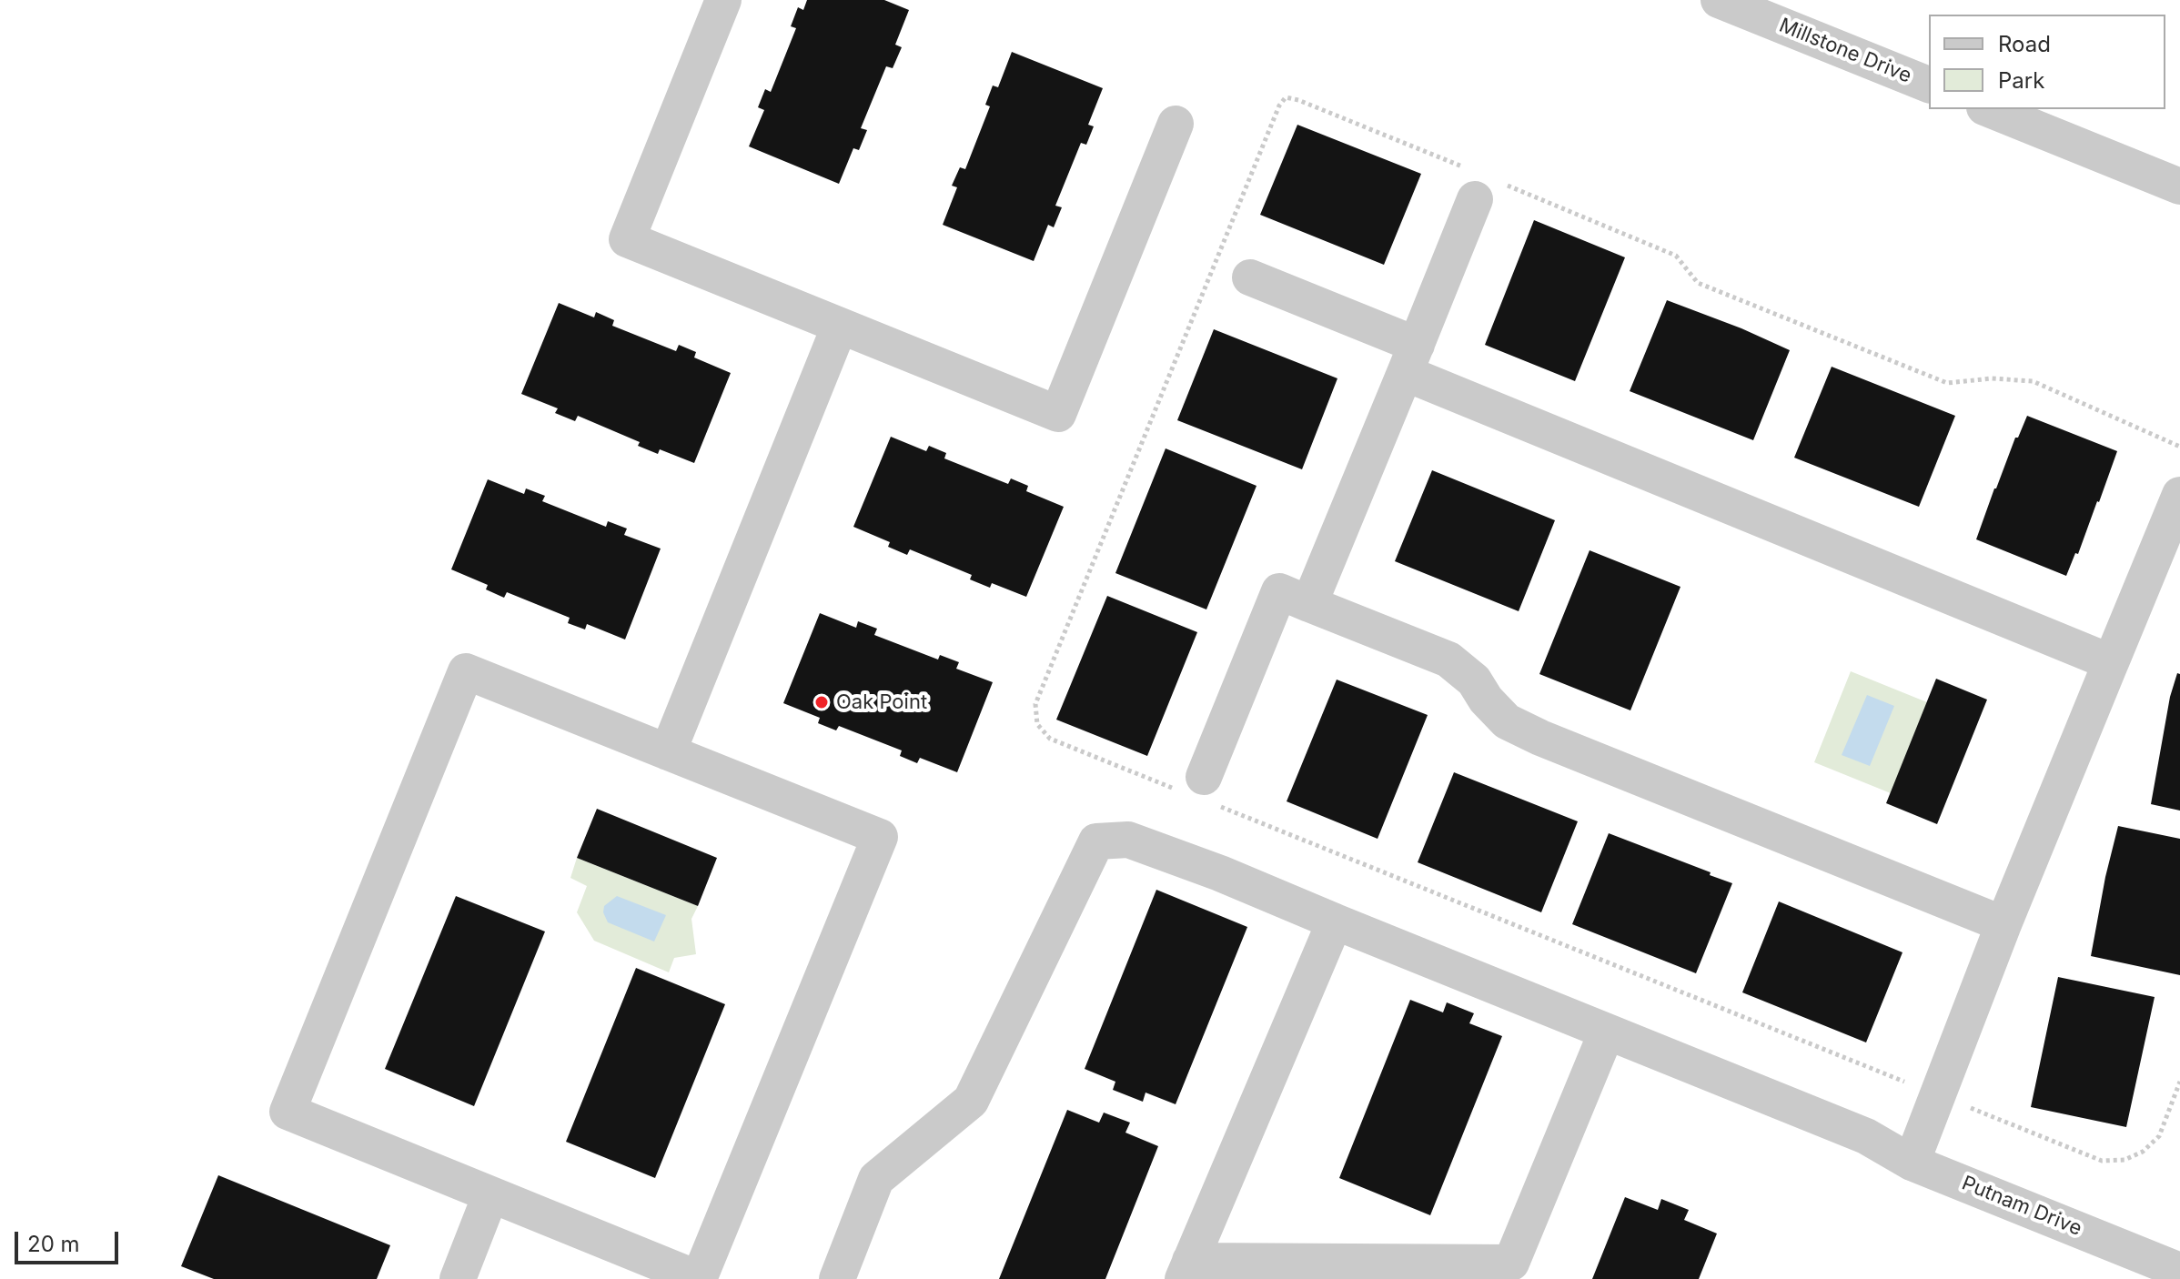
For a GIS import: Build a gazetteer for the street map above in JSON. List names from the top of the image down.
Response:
{
  "streets": {
    "street": ["Millstone Drive", "Putnam Drive"]
  },
  "places": ["Oak Point"],
  "legend": ["Road", "Park"],
  "scale_bar": "20 m"
}
